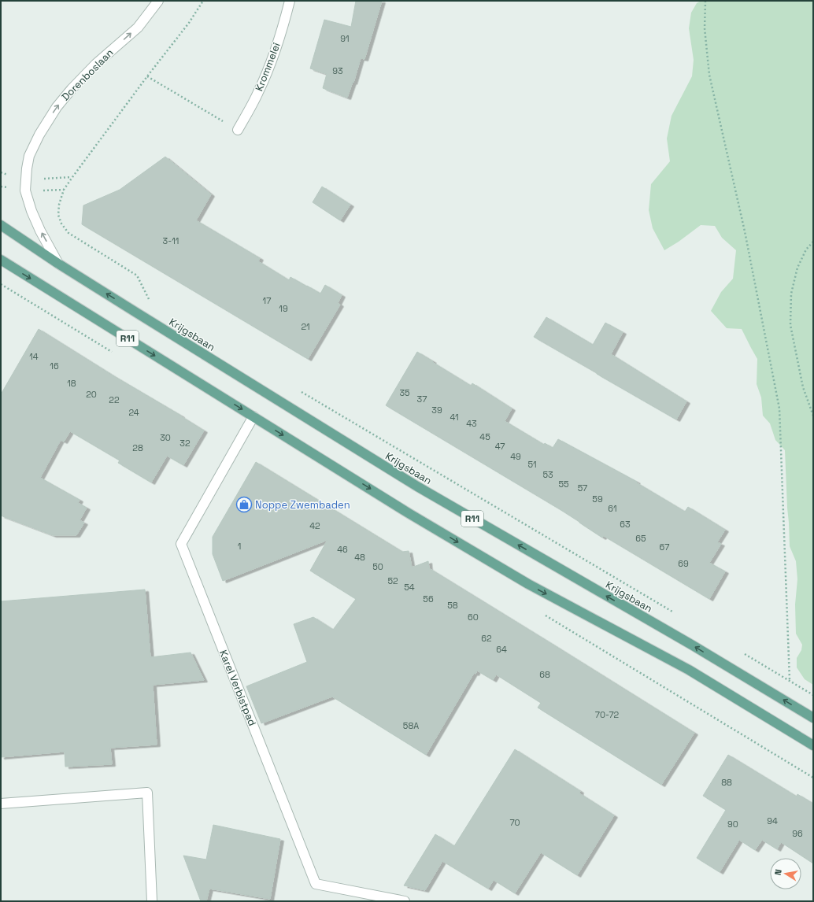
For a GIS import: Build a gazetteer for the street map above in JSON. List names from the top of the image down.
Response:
{
  "streets": {
    "main road": ["Krijgsbaan", "R11"],
    "street": ["Krommelei", "Dorenboslaan", "Karel Verbistpad"]
  },
  "crossings": [
    ["Dorenboslaan", "Krijgsbaan"],
    ["R11", "Karel Verbistpad"]
  ],
  "one_way": ["Dorenboslaan"],
  "places": {
    "shop": ["Noppe Zwembaden"]
  },
  "house_numbers": [
    "91",
    "93",
    "3-11",
    "17",
    "19",
    "21",
    "14",
    "16",
    "18",
    "35",
    "20",
    "37",
    "22",
    "39",
    "24",
    "41",
    "43",
    "45",
    "30",
    "32",
    "47",
    "28",
    "49",
    "51",
    "53",
    "55",
    "57",
    "59",
    "61",
    "63",
    "42",
    "65",
    "1",
    "67",
    "46",
    "48",
    "69",
    "50",
    "52",
    "54",
    "56",
    "58",
    "60",
    "62",
    "64",
    "68",
    "70-72",
    "58A",
    "88",
    "94",
    "70",
    "90",
    "96"
  ],
  "north": "left"
}
